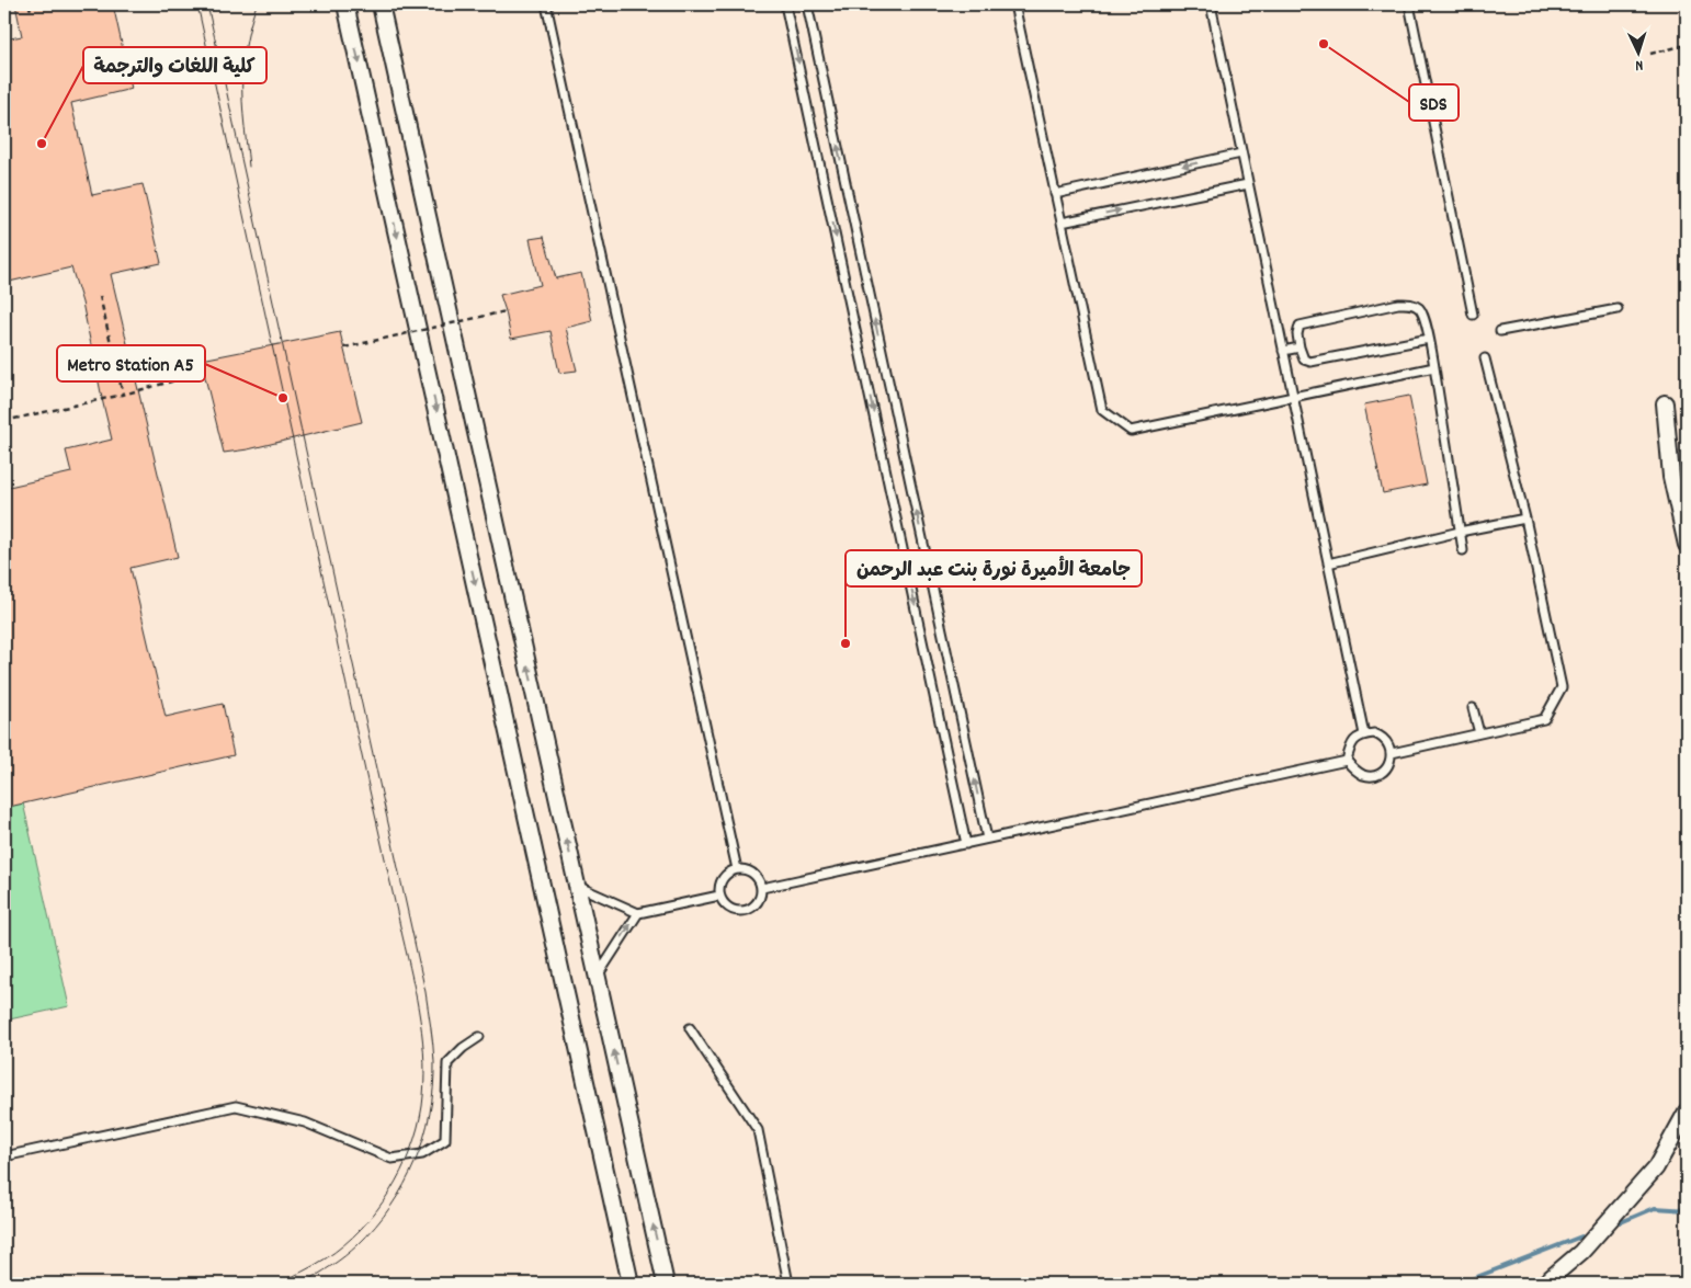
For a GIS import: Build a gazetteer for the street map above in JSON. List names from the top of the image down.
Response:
{
  "places": [
    "SDS",
    "كلية اللغات والترجمة",
    "Metro Station A5",
    "جامعة الأميرة نورة بنت عبد الرحمن"
  ],
  "north": "bottom"
}
